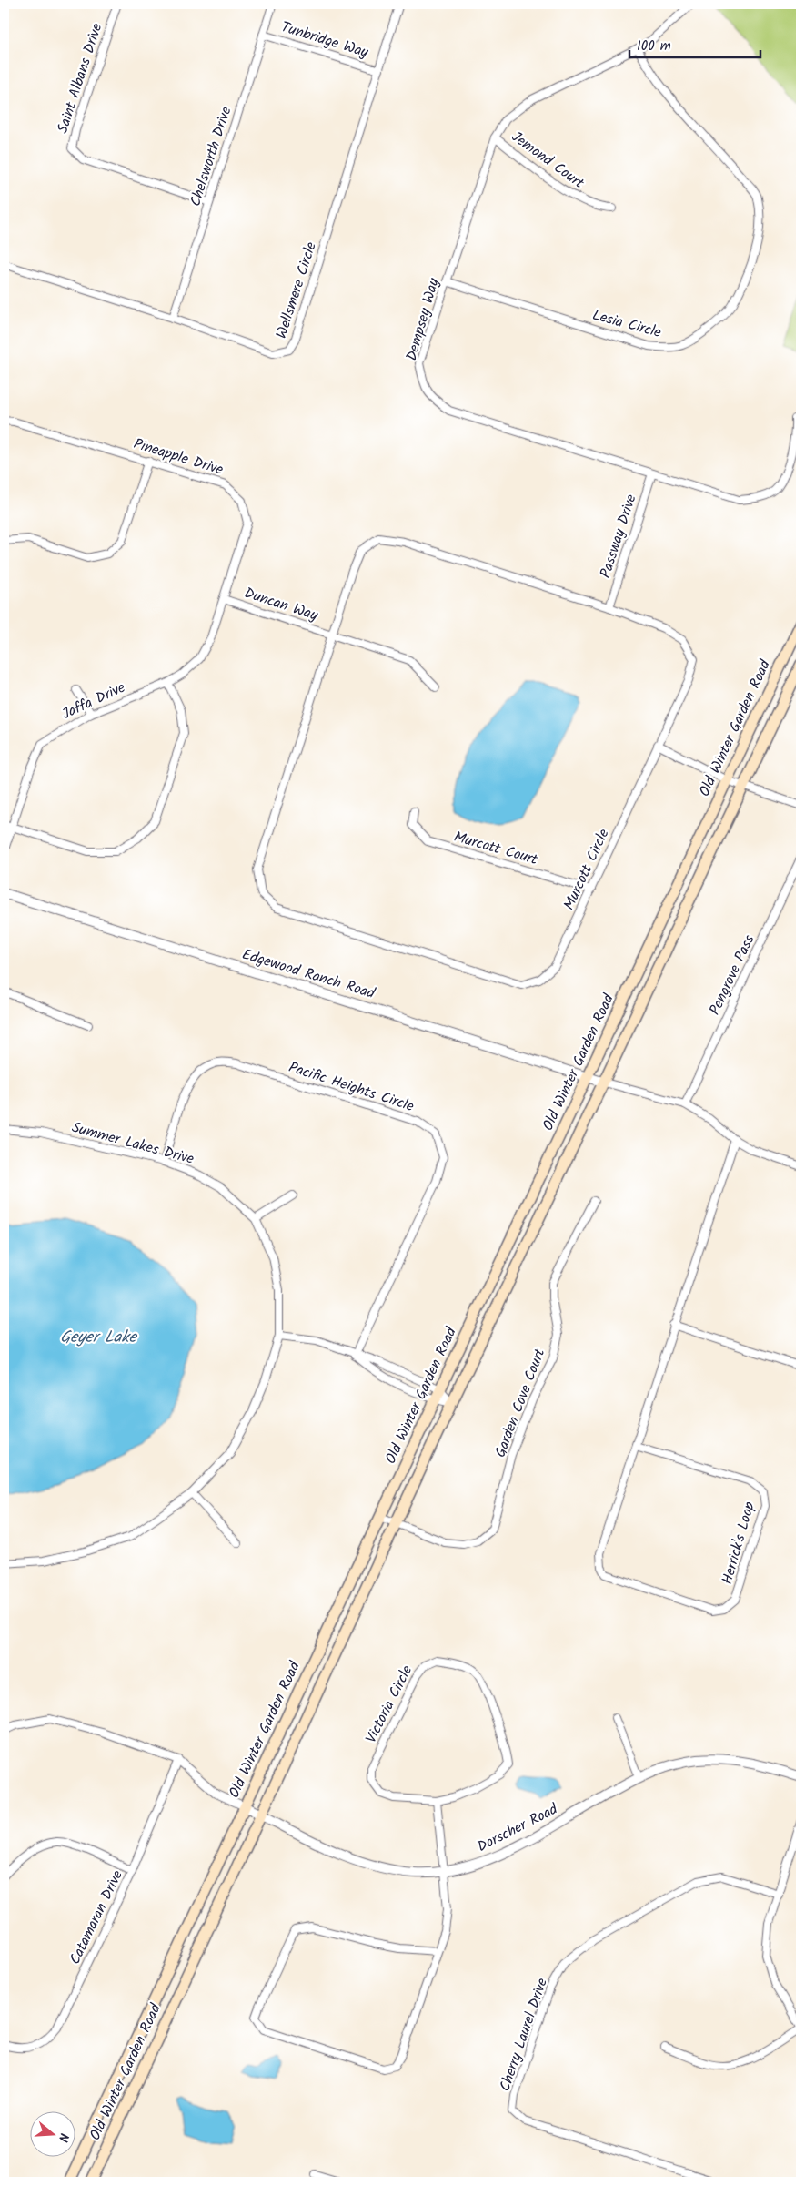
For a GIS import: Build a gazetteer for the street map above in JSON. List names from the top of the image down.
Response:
{
  "streets": {
    "main road": ["Old Winter Garden Road"],
    "street": [
      "Tunbridge Way",
      "Saint Albans Drive",
      "Chelsworth Drive",
      "Jemond Court",
      "Wellsmere Circle",
      "Dempsey Way",
      "Lesia Circle",
      "Pineapple Drive",
      "Passway Drive",
      "Duncan Way",
      "Jaffa Drive",
      "Murcott Court",
      "Murcott Circle",
      "Edgewood Ranch Road",
      "Pengrove Pass",
      "Pacific Heights Circle",
      "Summer Lakes Drive",
      "Garden Cove Court",
      "Herrick's Loop",
      "Victoria Circle",
      "Dorscher Road",
      "Catamaran Drive",
      "Cherry Laurel Drive"
    ]
  },
  "crossings": [
    ["Tunbridge Way", "Chelsworth Drive"],
    ["Tunbridge Way", "Wellsmere Circle"],
    ["Saint Albans Drive", "Chelsworth Drive"],
    ["Chelsworth Drive", "Wellsmere Circle"],
    ["Jemond Court", "Dempsey Way"],
    ["Dempsey Way", "Lesia Circle"],
    ["Dempsey Way", "Passway Drive"],
    ["Pineapple Drive", "Duncan Way"],
    ["Pineapple Drive", "Jaffa Drive"],
    ["Passway Drive", "Murcott Circle"],
    ["Duncan Way", "Jaffa Drive"],
    ["Duncan Way", "Murcott Circle"],
    ["Old Winter Garden Road", "Edgewood Ranch Road"],
    ["Old Winter Garden Road", "Garden Cove Court"],
    ["Old Winter Garden Road", "Dorscher Road"],
    ["Murcott Court", "Murcott Circle"],
    ["Pacific Heights Circle", "Summer Lakes Drive"]
  ],
  "water": ["Geyer Lake"],
  "scale_bar": "100 m",
  "north": "right"
}
